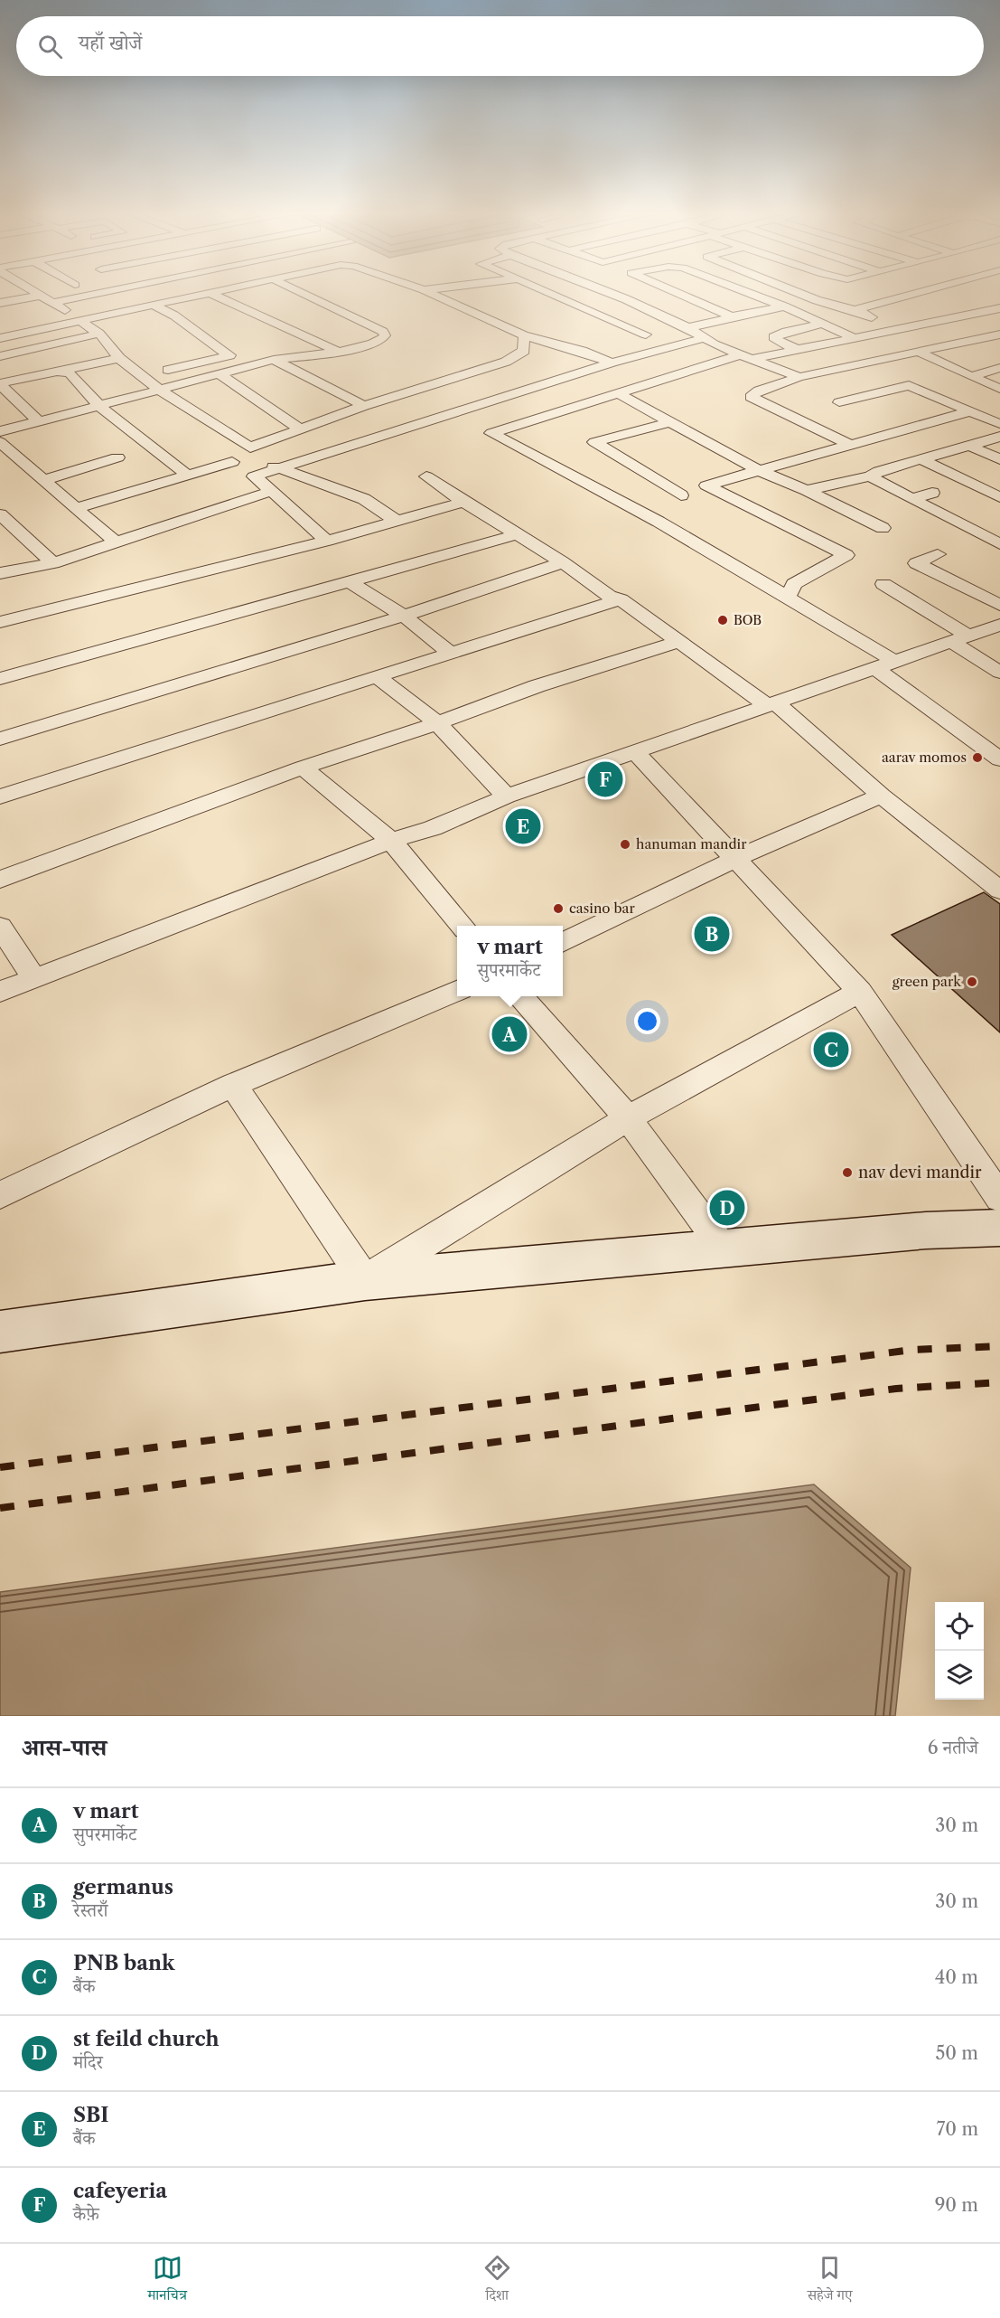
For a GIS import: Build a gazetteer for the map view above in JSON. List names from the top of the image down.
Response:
{
  "places": [
    "BOB",
    "aarav momos",
    "hanuman mandir",
    "casino bar",
    "green park",
    "nav devi mandir"
  ],
  "page": {
    "search": "यहाँ खोजें",
    "pins": [
      "F",
      "E",
      "B",
      "A",
      "C",
      "D"
    ],
    "popup": ["v mart", "सुपरमार्केट"],
    "heading": ["आस-पास", "6 नतीजे"],
    "list": [
      {
        "mark": "A",
        "name": "v mart",
        "note": "सुपरमार्केट",
        "value": "30 m"
      },
      {
        "mark": "B",
        "name": "germanus",
        "note": "रेस्तराँ",
        "value": "30 m"
      },
      {
        "mark": "C",
        "name": "PNB bank",
        "note": "बैंक",
        "value": "40 m"
      },
      {
        "mark": "D",
        "name": "st feild church",
        "note": "मंदिर",
        "value": "50 m"
      },
      {
        "mark": "E",
        "name": "SBI",
        "note": "बैंक",
        "value": "70 m"
      },
      {
        "mark": "F",
        "name": "cafeyeria",
        "note": "कैफ़े",
        "value": "90 m"
      }
    ],
    "nav": ["मानचित्र", "दिशा", "सहेजे गए"]
  }
}
